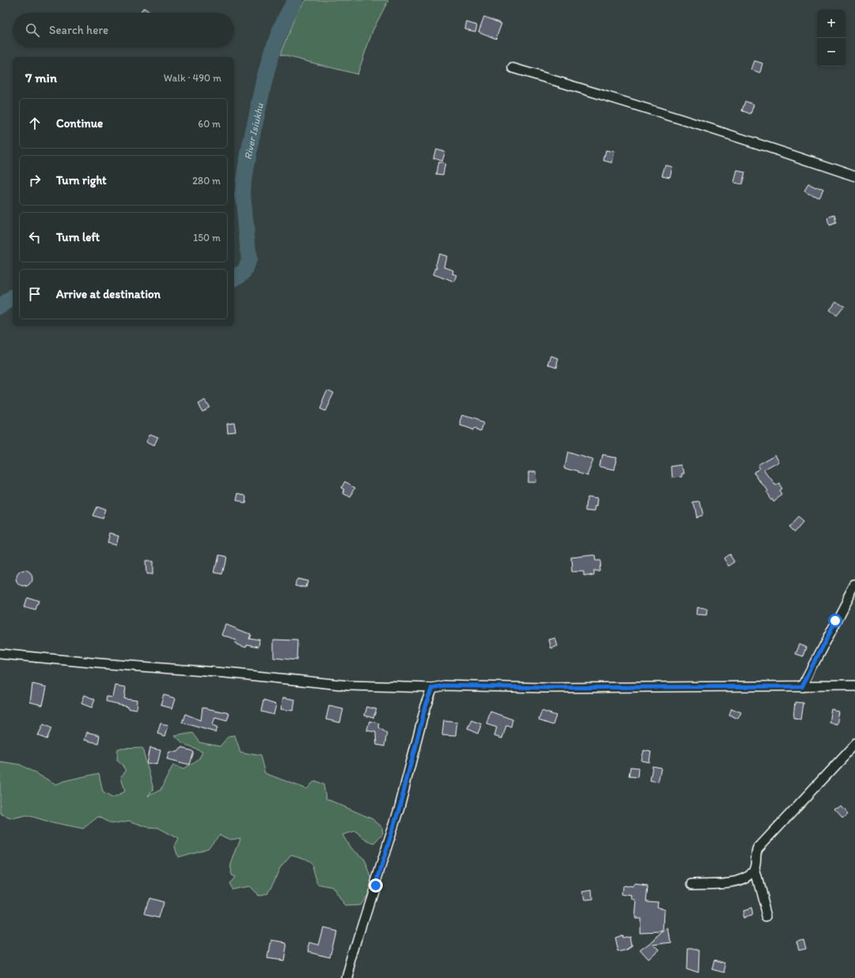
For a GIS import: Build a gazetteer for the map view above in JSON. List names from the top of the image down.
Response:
{
  "water": ["River Isiukhu"],
  "page": {
    "map_buttons": ["+", "−"],
    "search": "Search here",
    "heading": ["7 min", "Walk · 490 m"],
    "list": [
      ["Continue", "60 m"],
      ["Turn right", "280 m"],
      ["Turn left", "150 m"],
      "Arrive at destination"
    ]
  }
}
